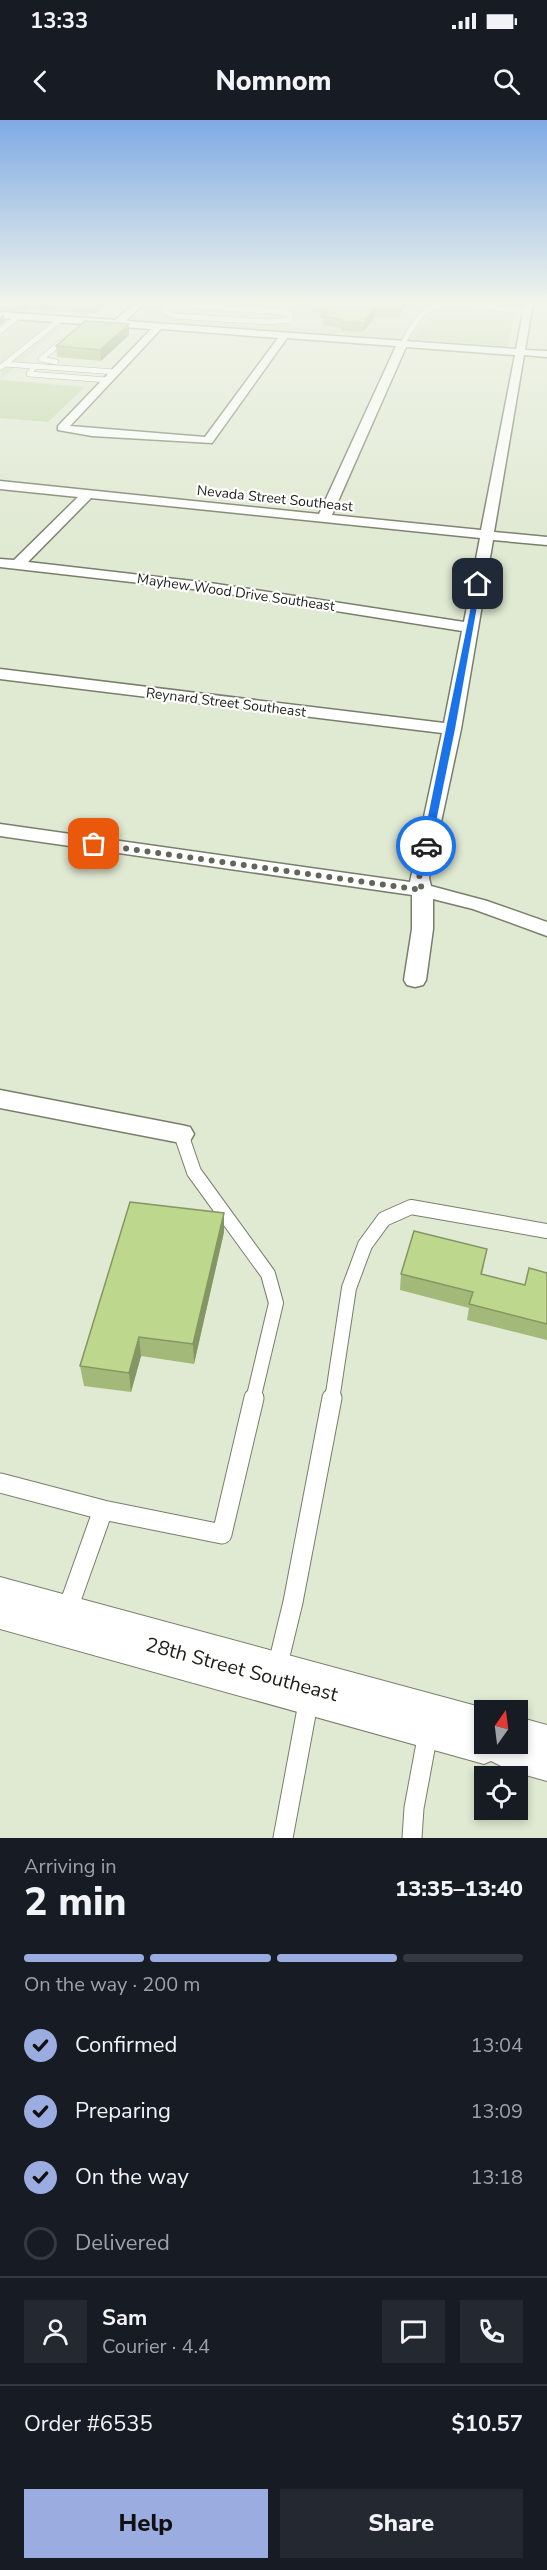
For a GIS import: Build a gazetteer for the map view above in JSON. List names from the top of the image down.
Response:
{
  "streets": {
    "main road": ["28th Street Southeast"],
    "street": ["Nevada Street Southeast", "Mayhew Wood Drive Southeast", "Reynard Street Southeast"]
  },
  "north": "top",
  "page": {
    "status": "13:33",
    "header": "Nomnom",
    "heading": ["2 min", "Arriving in", "13:35–13:40"],
    "panel": [
      "Sam",
      "Courier · 4.4",
      "Order #6535",
      "$10.57"
    ],
    "bar": "On the way · 200 m",
    "list": [
      ["Confirmed", "13:04"],
      ["Preparing", "13:09"],
      ["On the way", "13:18"],
      "Delivered"
    ],
    "buttons": ["Help", "Share"]
  }
}
